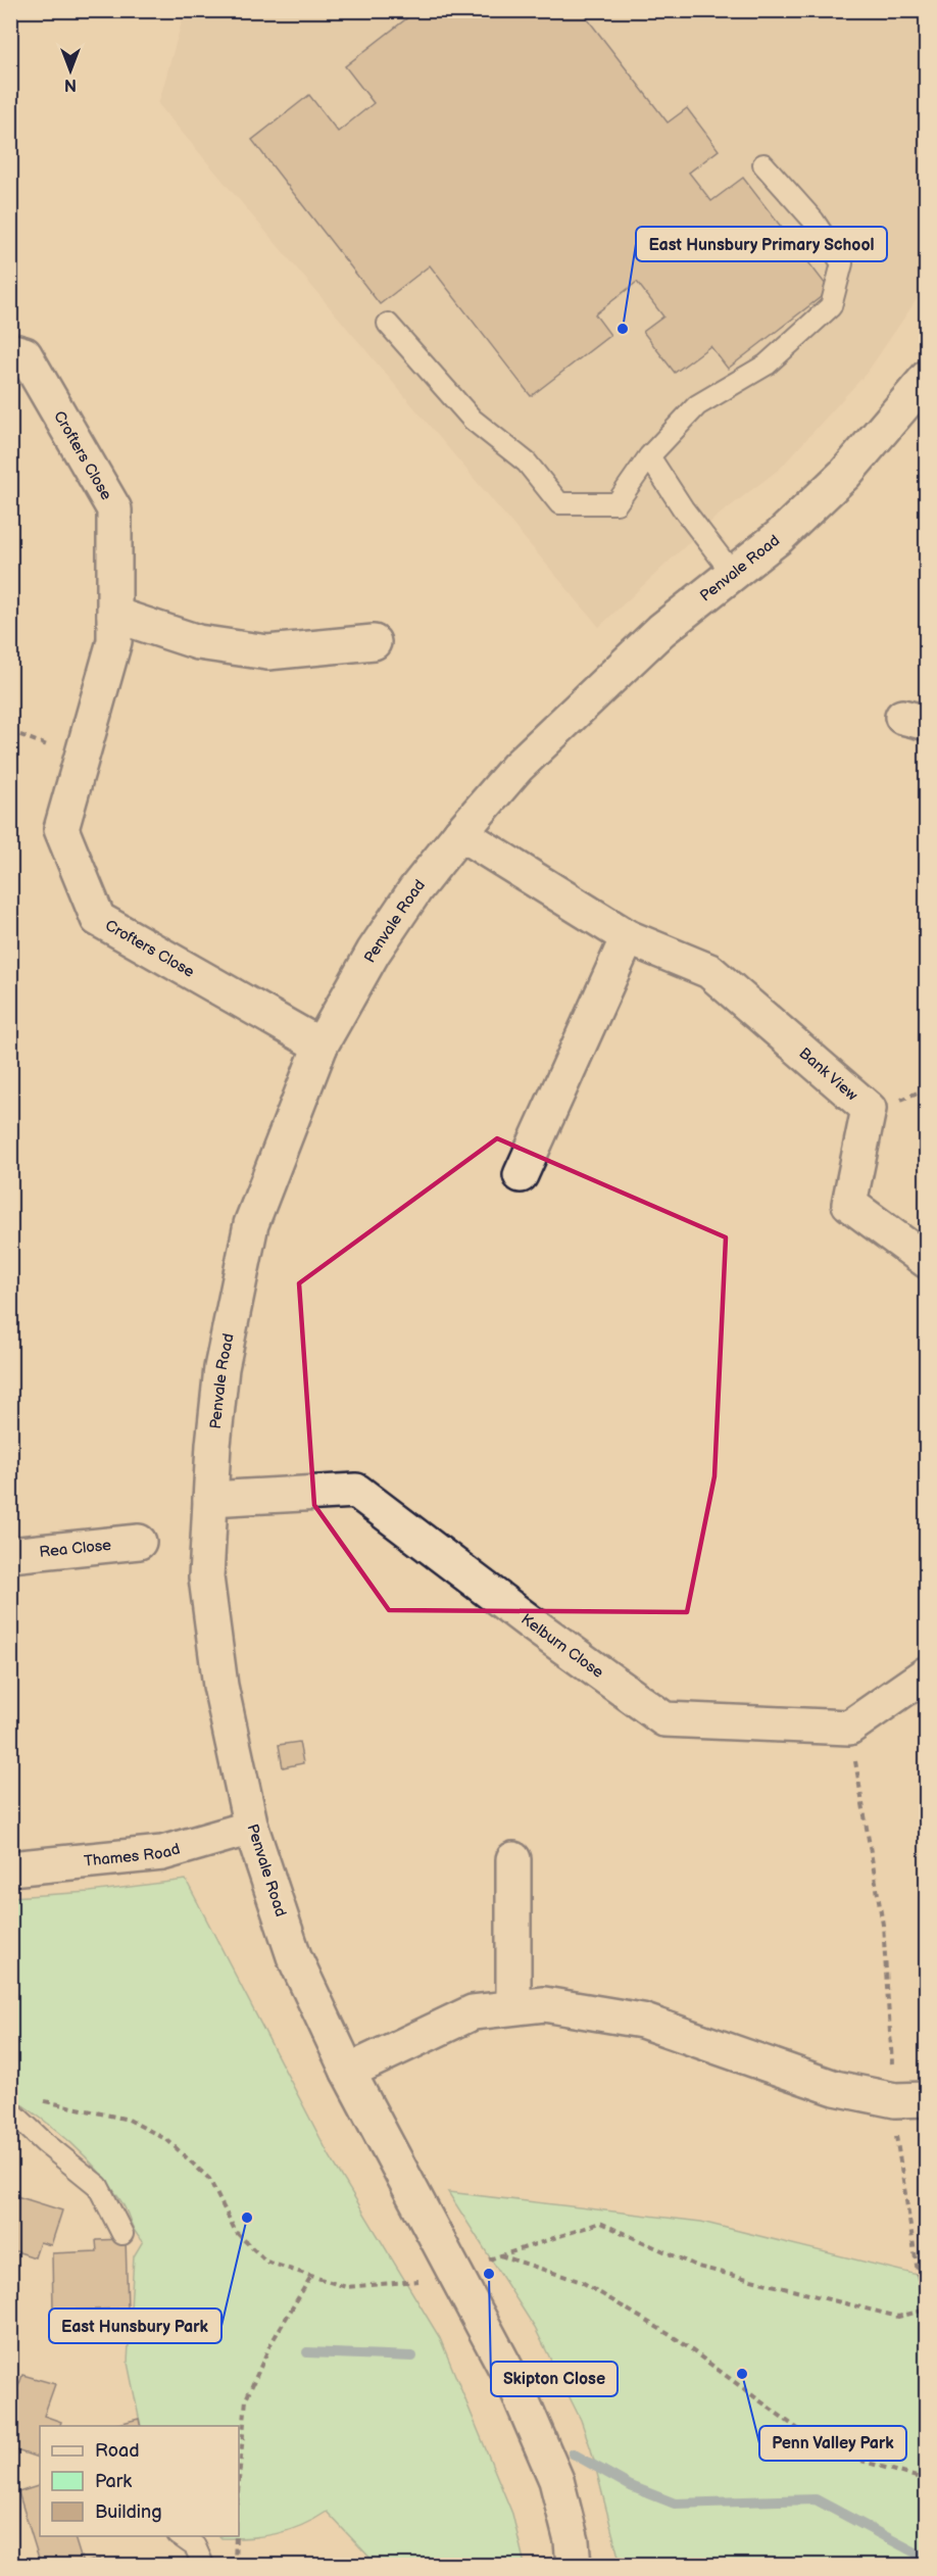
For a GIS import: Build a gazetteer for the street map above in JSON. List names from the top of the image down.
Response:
{
  "streets": {
    "street": [
      "Crofters Close",
      "Penvale Road",
      "Bank View",
      "Rea Close",
      "Kelburn Close",
      "Thames Road"
    ]
  },
  "crossings": [
    ["Crofters Close", "Penvale Road"],
    ["Penvale Road", "Bank View"],
    ["Penvale Road", "Kelburn Close"],
    ["Penvale Road", "Thames Road"]
  ],
  "places": [
    "East Hunsbury Primary School",
    "East Hunsbury Park",
    "Skipton Close",
    "Penn Valley Park"
  ],
  "legend": ["Road", "Park", "Building"],
  "north": "bottom"
}
